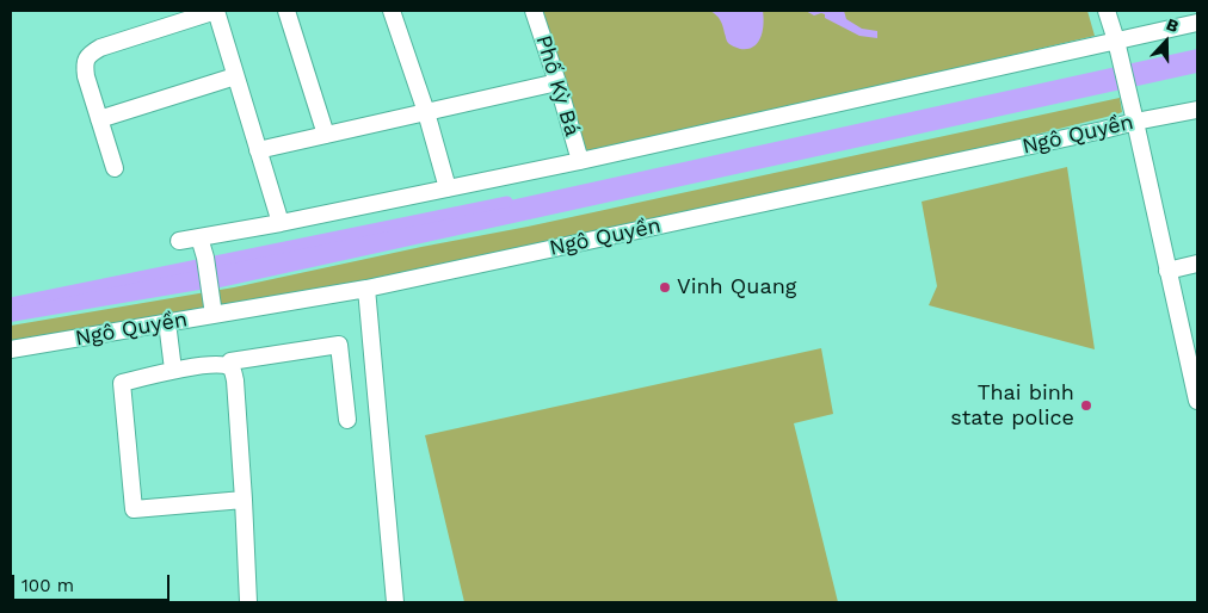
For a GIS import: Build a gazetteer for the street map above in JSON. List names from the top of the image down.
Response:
{
  "streets": {
    "street": ["Phố Kỳ Bá", "Ngô Quyền"]
  },
  "places": ["Vinh Quang", "Thai binh state police"],
  "scale_bar": "100 m",
  "north": "top"
}
